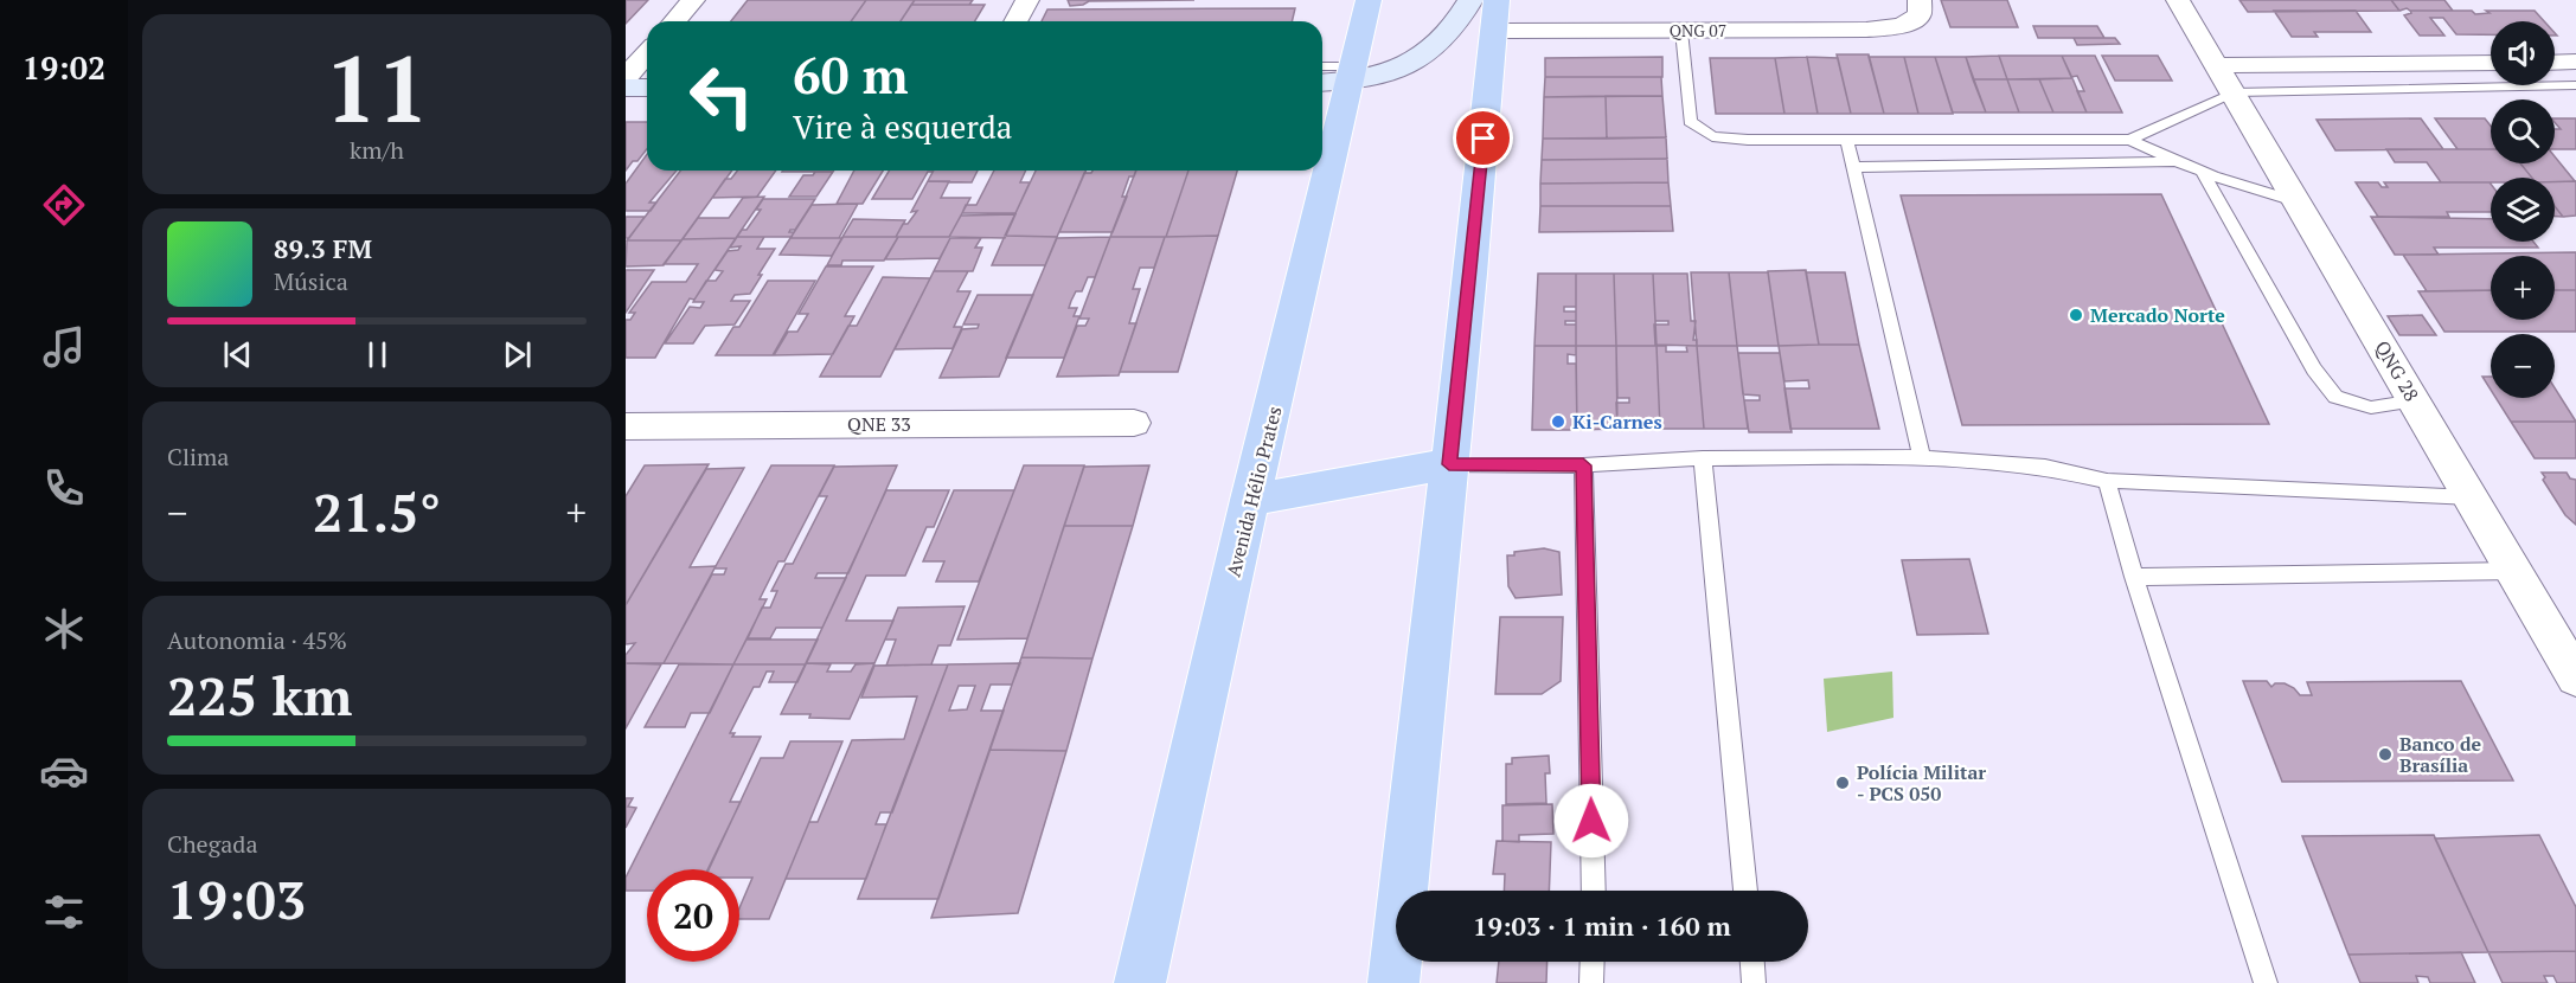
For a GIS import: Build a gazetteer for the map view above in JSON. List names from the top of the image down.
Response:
{
  "streets": {
    "main road": ["Avenida Hélio Prates"],
    "street": ["QNG 07", "QNG 28", "QNE 33"]
  },
  "places": [
    "Mercado Norte",
    "Ki-Carnes",
    "Banco de Brasília",
    "Polícia Militar - PCS 050"
  ],
  "page": {
    "tabs": "19:02",
    "tile": [
      ["11", "km/h"],
      "Clima",
      ["Autonomia · 45%", "225 km"],
      ["Chegada", "19:03"]
    ],
    "map_buttons": ["+", "−"],
    "turn": ["60 m", "Vire à esquerda"],
    "song": ["89.3 FM", "Música"],
    "heat": ["−", "21.5°", "+"],
    "limit": "20",
    "trip": "19:03 · 1 min · 160 m"
  }
}
